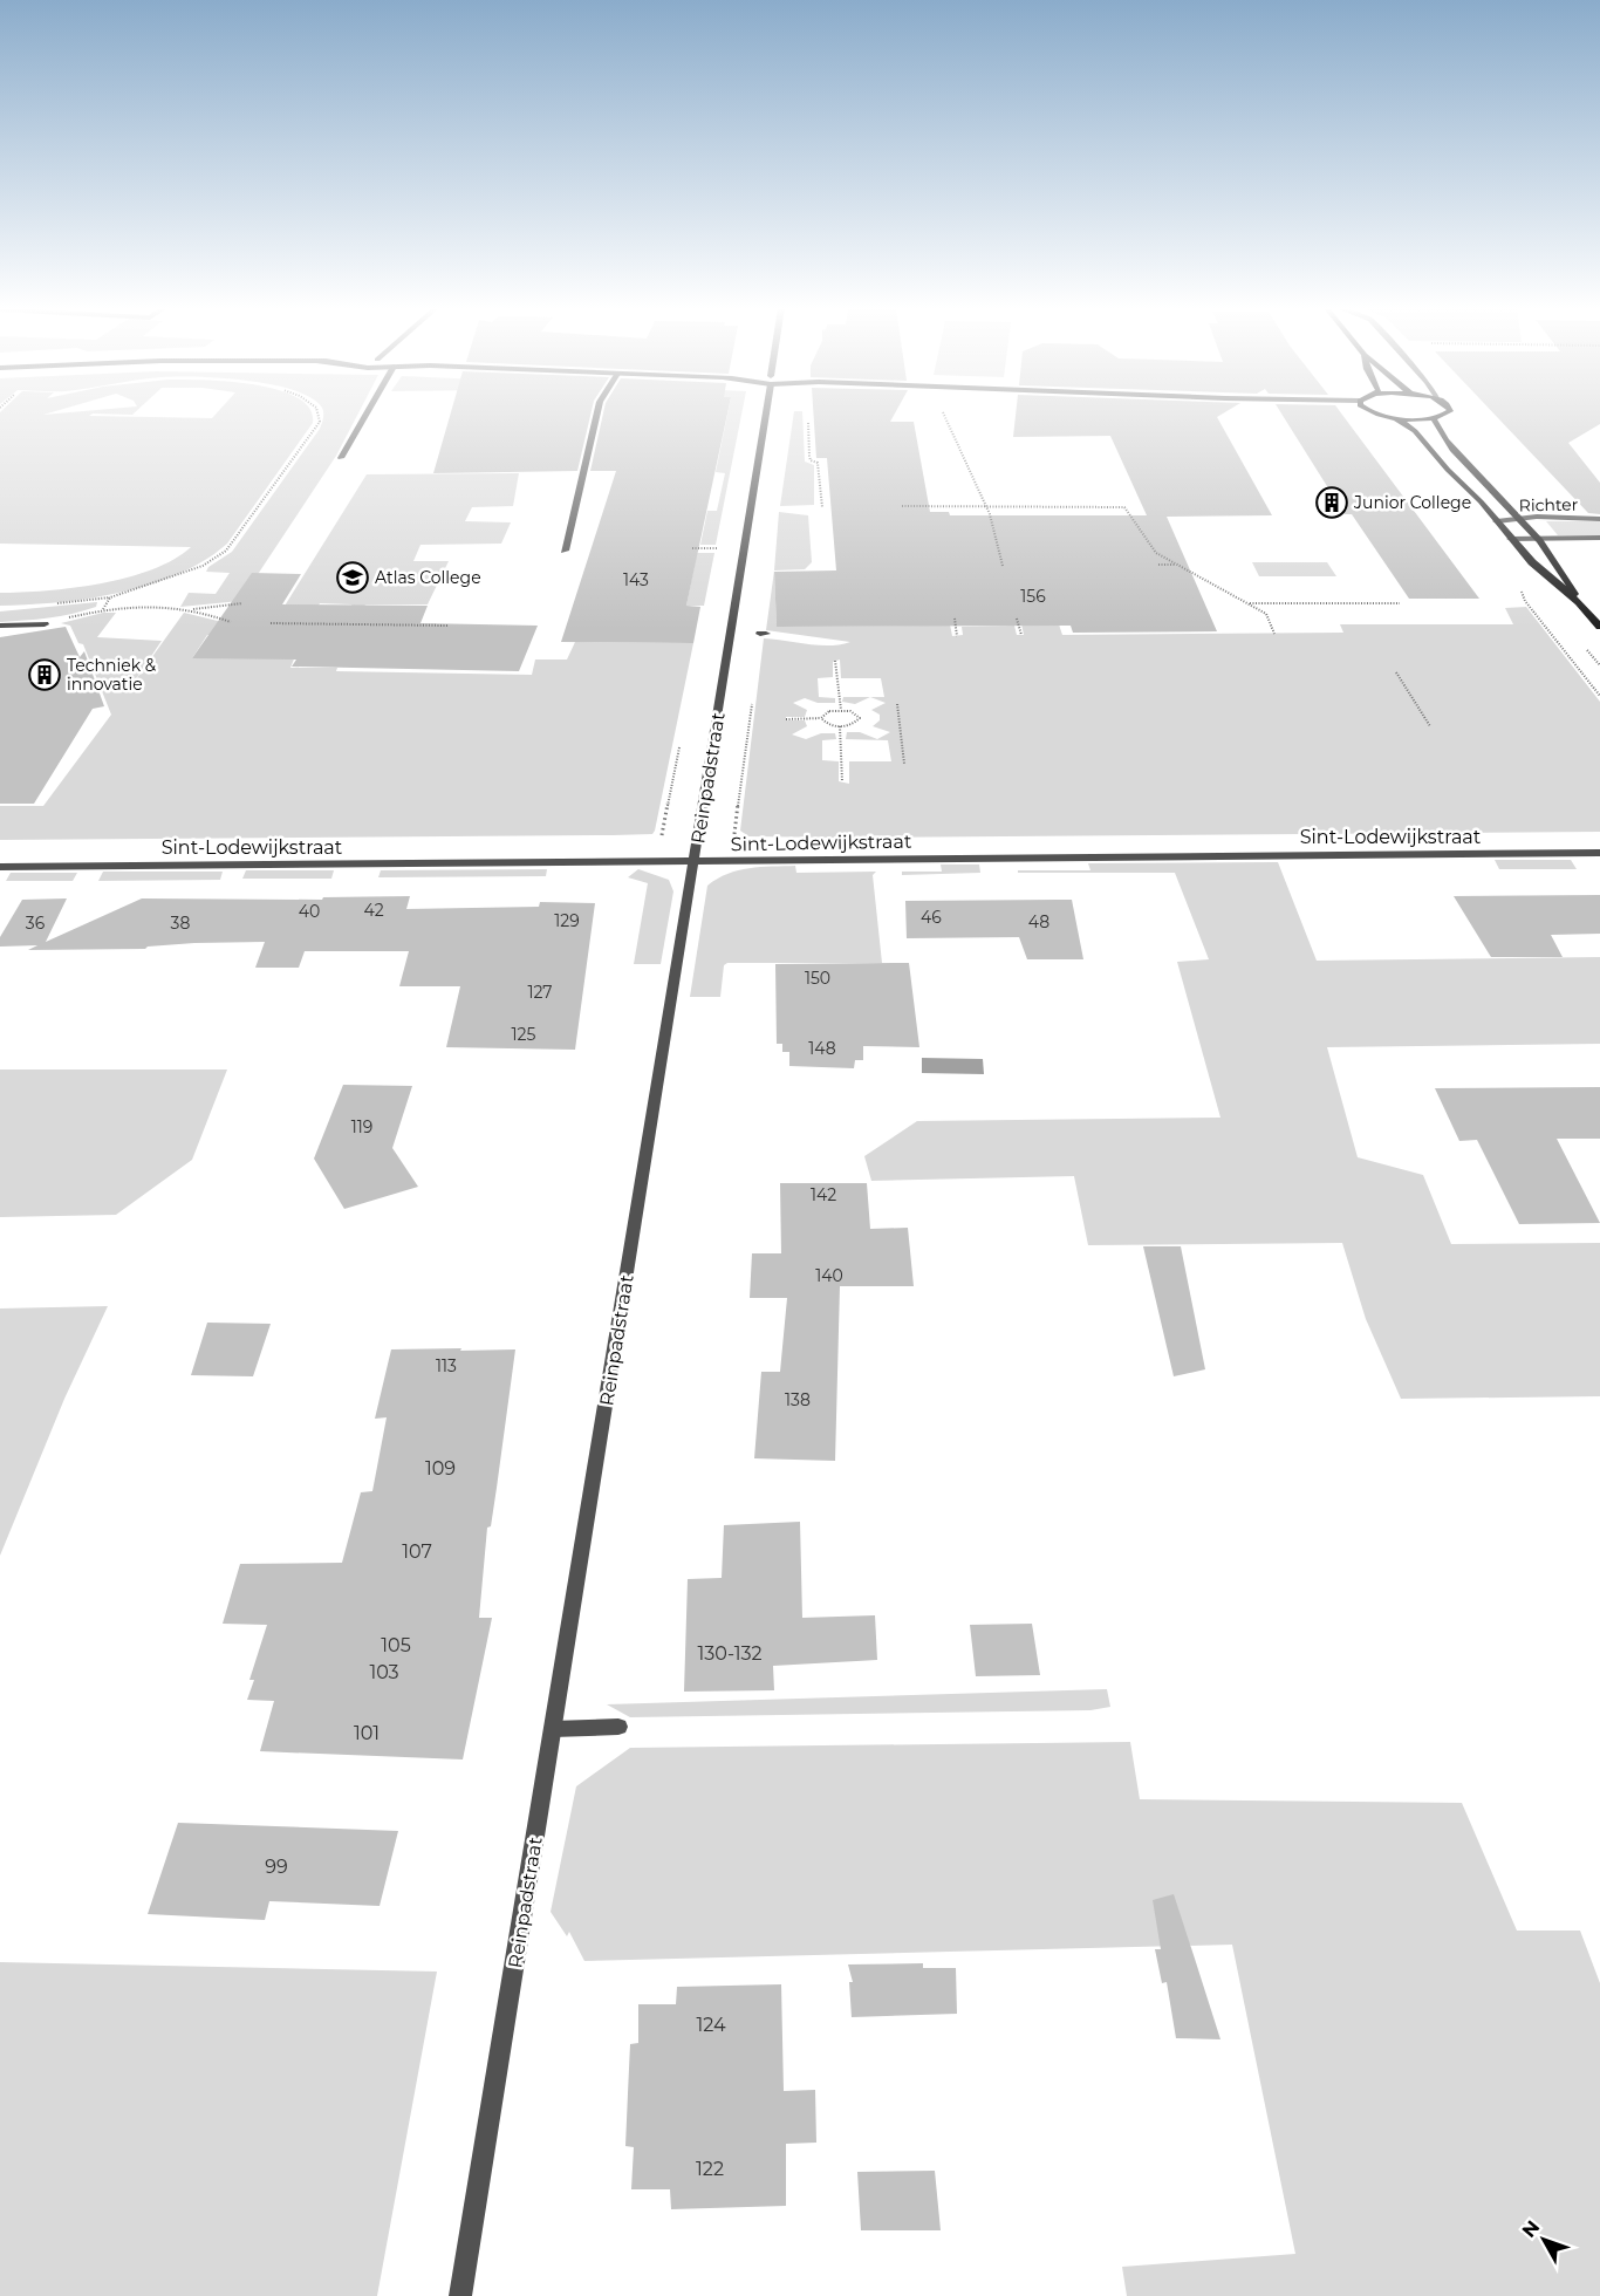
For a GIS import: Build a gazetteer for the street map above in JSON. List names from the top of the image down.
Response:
{
  "streets": {
    "street": ["Richter", "Reinpadstraat", "Sint-Lodewijkstraat"]
  },
  "crossings": [
    ["Reinpadstraat", "Sint-Lodewijkstraat"]
  ],
  "places": {
    "building": ["Junior College", "Techniek & innovatie"],
    "school or university": ["Atlas College"]
  },
  "house_numbers": [
    "143",
    "156",
    "42",
    "40",
    "46",
    "129",
    "48",
    "36",
    "38",
    "150",
    "127",
    "125",
    "148",
    "119",
    "142",
    "140",
    "113",
    "138",
    "109",
    "107",
    "105",
    "130-132",
    "103",
    "101",
    "99",
    "124",
    "122"
  ],
  "north": "top left"
}
